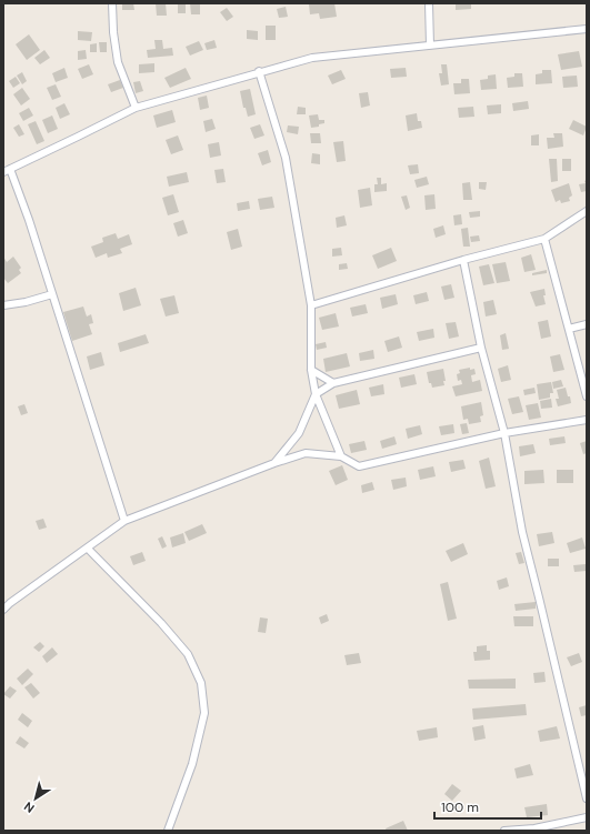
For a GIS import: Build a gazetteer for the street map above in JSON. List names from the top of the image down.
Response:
{
  "scale_bar": "100 m",
  "north": "bottom left"
}
